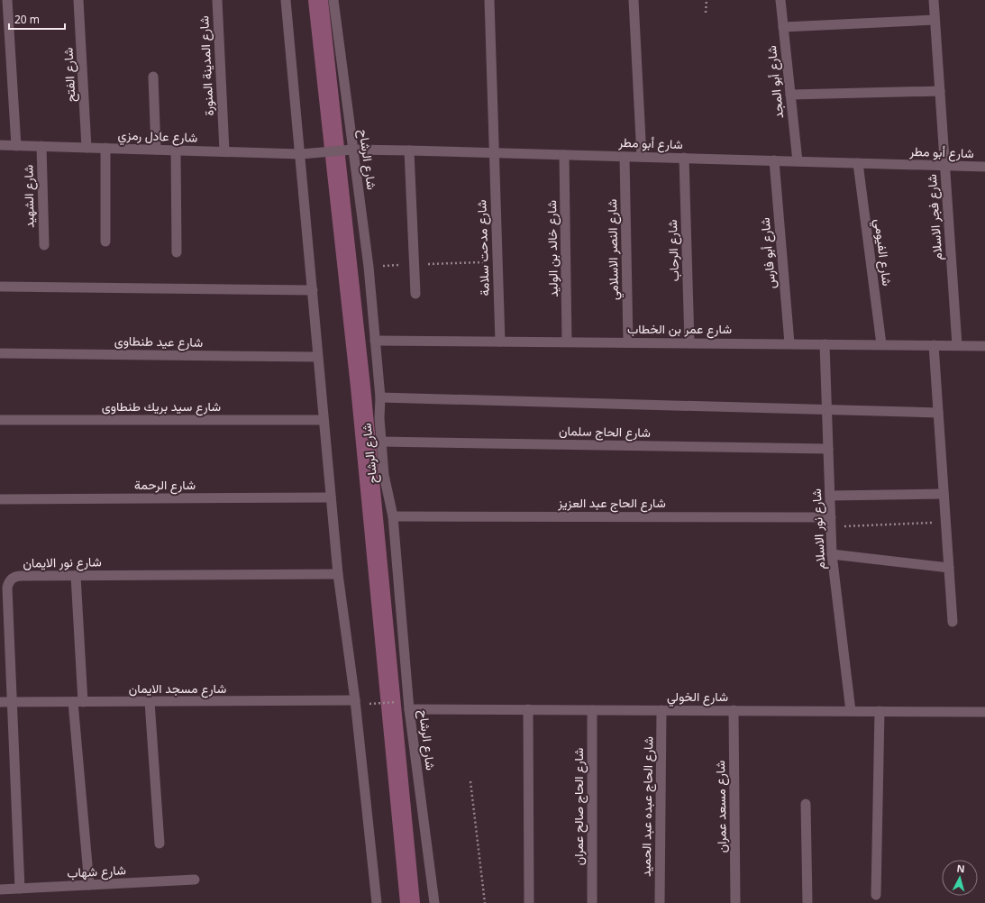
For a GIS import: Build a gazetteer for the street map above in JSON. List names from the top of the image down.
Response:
{
  "streets": {
    "street": [
      "شارع المدينة المنورة",
      "شارع الفتح",
      "شارع أبو المجد",
      "شارع عادل رمزي",
      "شارع أبو مطر",
      "شارع الرشاح",
      "شارع الشهيد",
      "شارع فجر الاسلام",
      "شارع مدحت سلامة",
      "شارع خالد بن الوليد",
      "شارع النصر الاسلامي",
      "شارع الرحاب",
      "شارع الفيومي",
      "شارع أبو فارس",
      "شارع عمر بن الخطاب",
      "شارع عيد طنطاوى",
      "شارع سيد بريك طنطاوى",
      "شارع الحاج سلمان",
      "شارع الرحمة",
      "شارع الحاج عبد العزيز",
      "شارع نور الاسلام",
      "شارع نور الايمان",
      "شارع مسجد الايمان",
      "شارع الخولي",
      "شارع الحاج صالح عمران",
      "شارع الحاج عبده عبد الحميد",
      "شارع مسعد عمران",
      "شارع شهاب"
    ]
  },
  "crossings": [
    ["شارع المدينة المنورة", "شارع عادل رمزي"],
    ["شارع الفتح", "شارع عادل رمزي"],
    ["شارع أبو المجد", "شارع أبو مطر"],
    ["شارع عادل رمزي", "شارع أبو مطر"],
    ["شارع عادل رمزي", "شارع الشهيد"],
    ["شارع أبو مطر", "شارع الرشاح"],
    ["شارع أبو مطر", "شارع فجر الاسلام"],
    ["شارع أبو مطر", "شارع مدحت سلامة"],
    ["شارع أبو مطر", "شارع خالد بن الوليد"],
    ["شارع أبو مطر", "شارع النصر الاسلامي"],
    ["شارع أبو مطر", "شارع الرحاب"],
    ["شارع أبو مطر", "شارع الفيومي"],
    ["شارع أبو مطر", "شارع أبو فارس"],
    ["شارع الرشاح", "شارع عمر بن الخطاب"],
    ["شارع الرشاح", "شارع الحاج سلمان"],
    ["شارع الرشاح", "شارع الحاج عبد العزيز"],
    ["شارع الرشاح", "شارع الخولي"],
    ["شارع فجر الاسلام", "شارع عمر بن الخطاب"],
    ["شارع مدحت سلامة", "شارع عمر بن الخطاب"],
    ["شارع خالد بن الوليد", "شارع عمر بن الخطاب"],
    ["شارع النصر الاسلامي", "شارع عمر بن الخطاب"],
    ["شارع الرحاب", "شارع عمر بن الخطاب"],
    ["شارع الفيومي", "شارع عمر بن الخطاب"],
    ["شارع أبو فارس", "شارع عمر بن الخطاب"],
    ["شارع عمر بن الخطاب", "شارع نور الاسلام"],
    ["شارع الحاج سلمان", "شارع نور الاسلام"],
    ["شارع الحاج عبد العزيز", "شارع نور الاسلام"],
    ["شارع نور الاسلام", "شارع الخولي"],
    ["شارع نور الايمان", "شارع مسجد الايمان"],
    ["شارع نور الايمان", "شارع شهاب"],
    ["شارع الخولي", "شارع الحاج صالح عمران"],
    ["شارع الخولي", "شارع الحاج عبده عبد الحميد"],
    ["شارع الخولي", "شارع مسعد عمران"]
  ],
  "scale_bar": "20 m",
  "north": "top"
}
